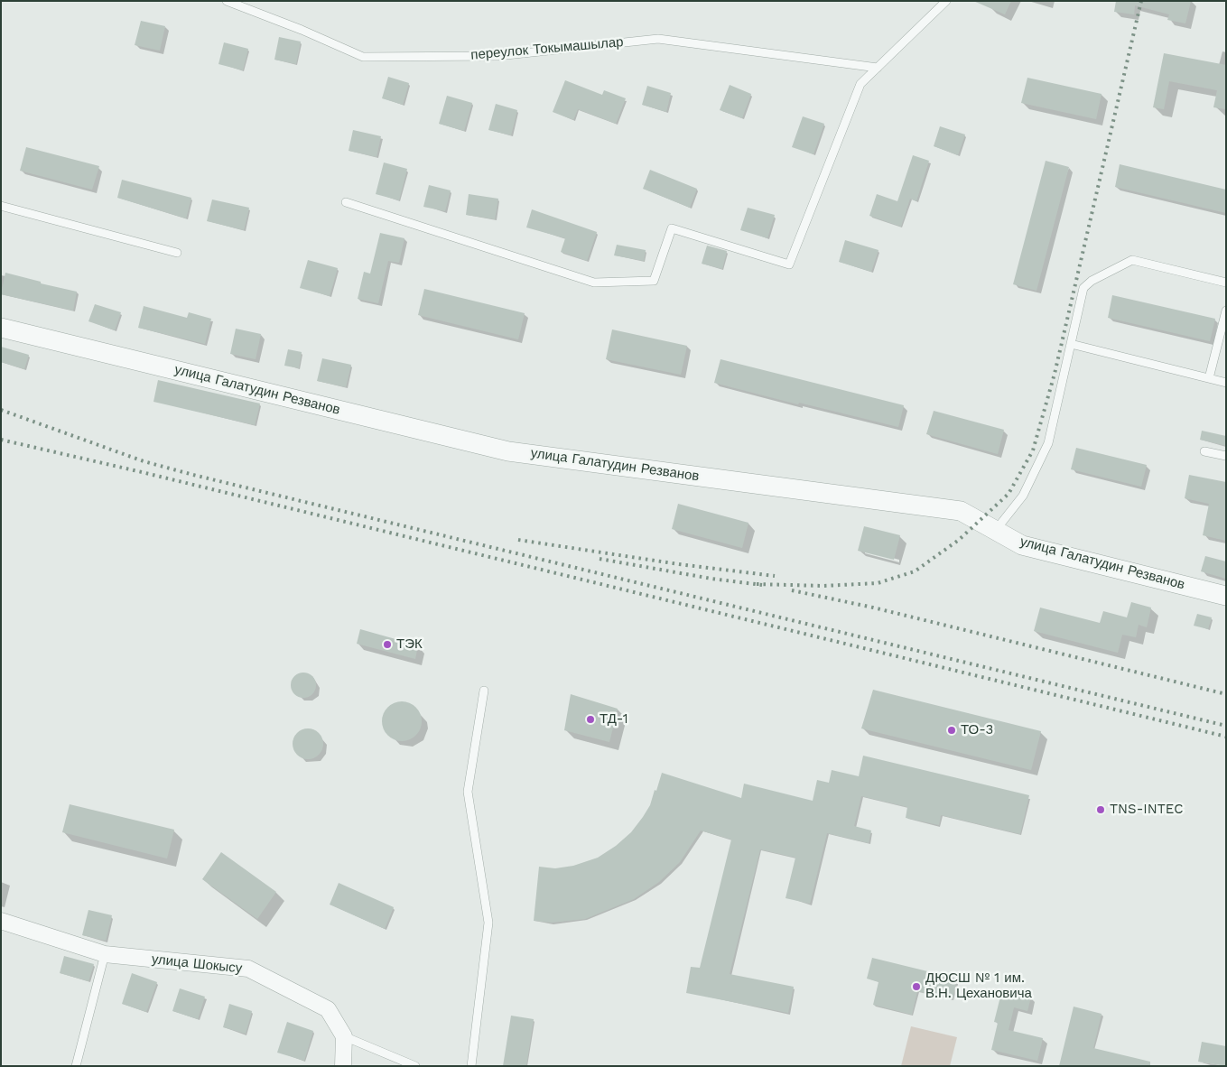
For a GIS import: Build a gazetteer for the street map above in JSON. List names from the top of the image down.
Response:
{
  "streets": {
    "street": ["улица Галатудин Резванов", "улица Шокысу"],
    "lane": ["переулок Токымашылар"]
  },
  "places": [
    "ТЭК",
    "ТД-1",
    "ТО-3",
    "TNS-INTEC",
    "ДЮСШ № 1 им. В.Н. Цехановича"
  ]
}
